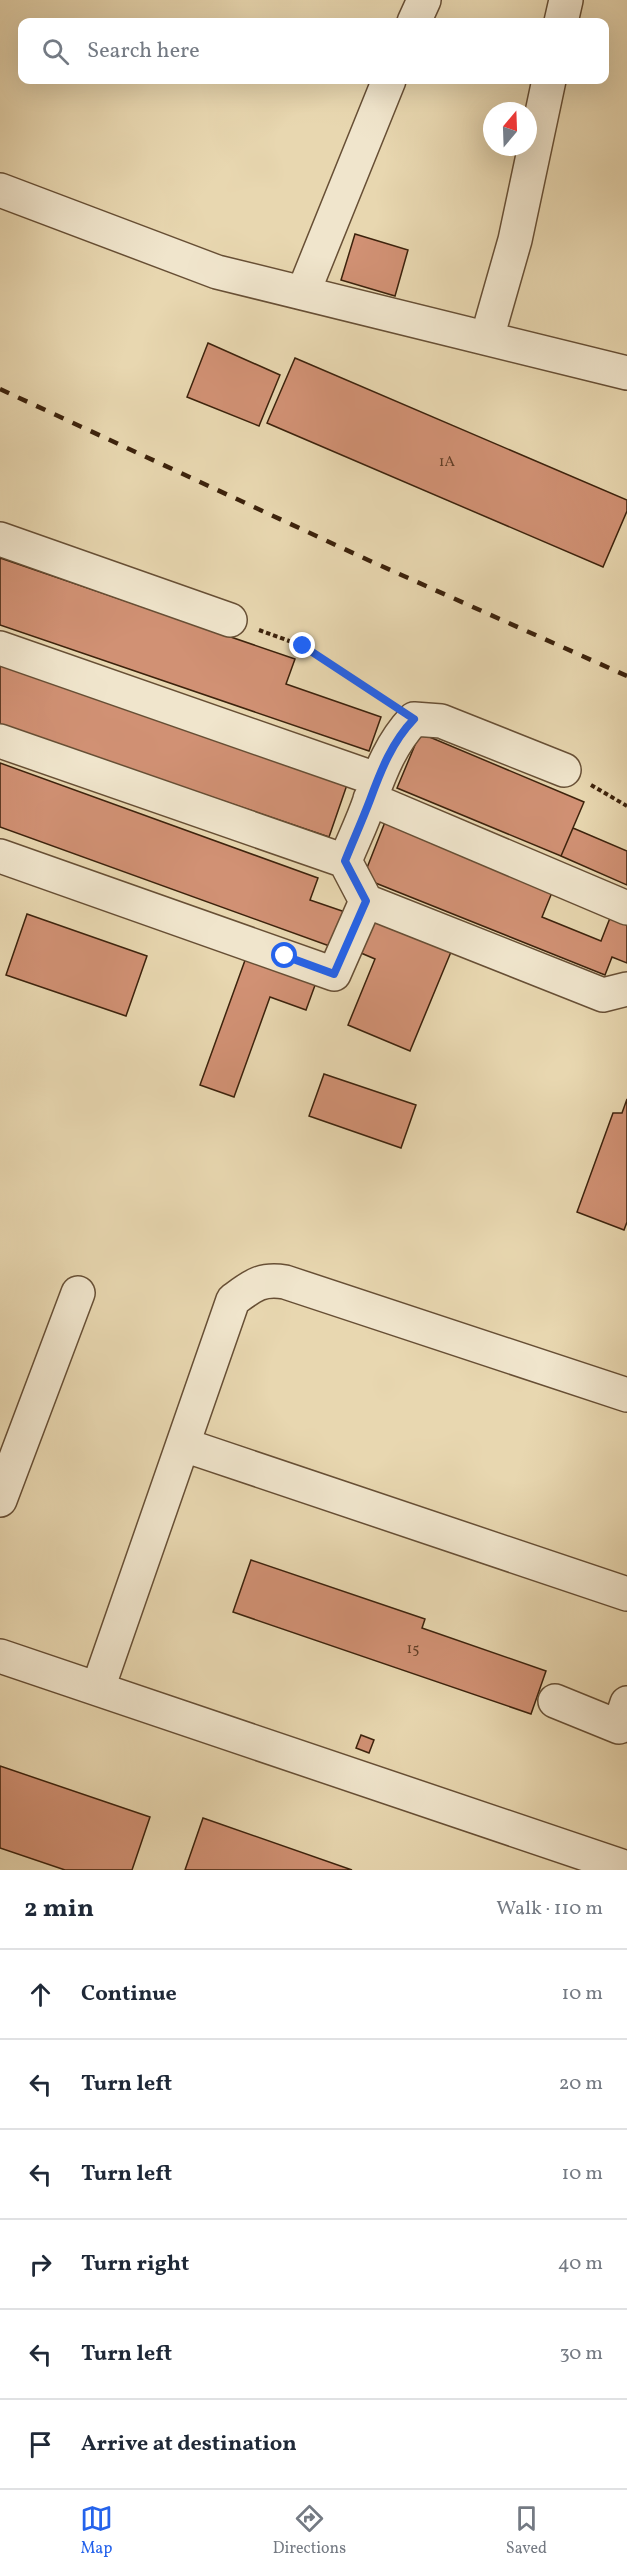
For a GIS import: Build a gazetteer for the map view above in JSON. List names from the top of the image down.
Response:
{
  "house_numbers": ["1А", "15"],
  "north": "top",
  "page": {
    "search": "Search here",
    "heading": ["2 min", "Walk · 110 m"],
    "list": [
      ["Continue", "10 m"],
      ["Turn left", "20 m"],
      ["Turn left", "10 m"],
      ["Turn right", "40 m"],
      ["Turn left", "30 m"],
      "Arrive at destination"
    ],
    "nav": ["Map", "Directions", "Saved"]
  }
}
